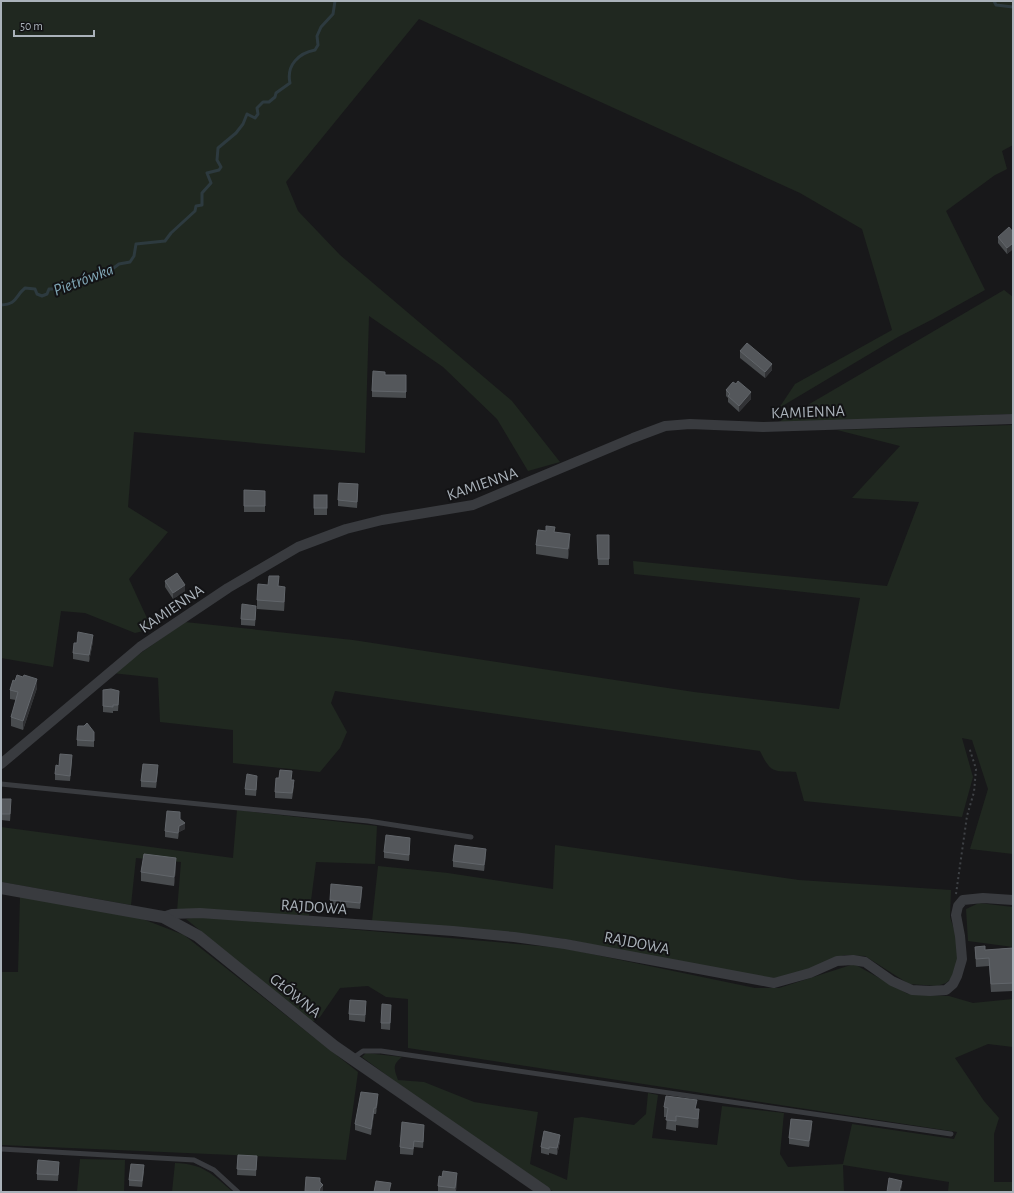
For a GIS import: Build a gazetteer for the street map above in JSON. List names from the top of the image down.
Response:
{
  "streets": {
    "street": ["KAMIENNA", "RAJDOWA", "GŁÓWNA"]
  },
  "crossings": [
    ["RAJDOWA", "GŁÓWNA"]
  ],
  "water": ["Pietrówka"],
  "scale_bar": "50 m"
}
